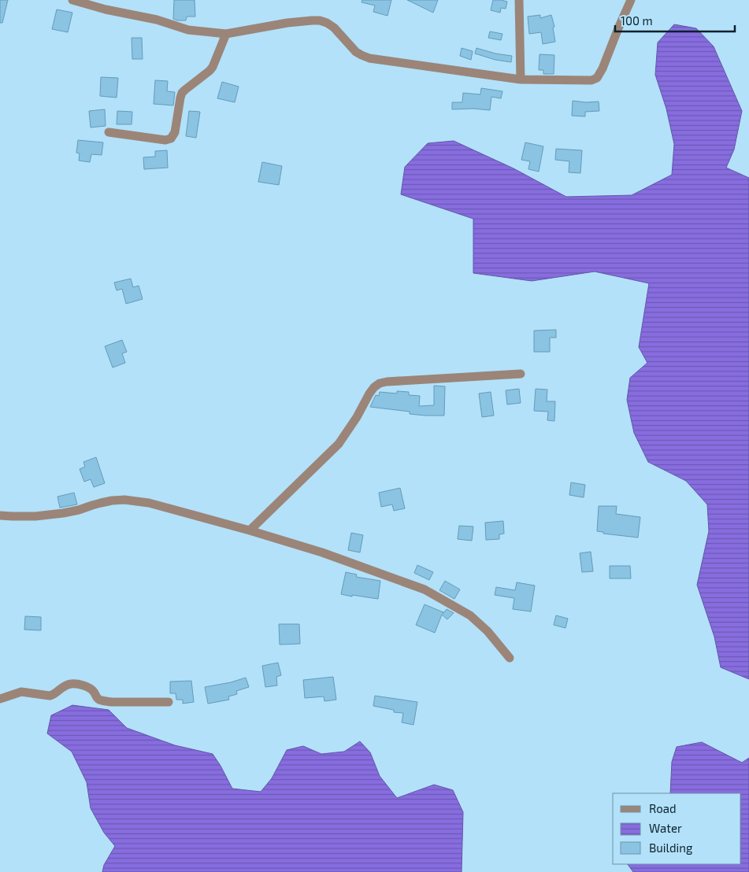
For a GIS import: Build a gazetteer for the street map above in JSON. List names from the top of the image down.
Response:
{
  "legend": ["Road", "Water", "Building"],
  "scale_bar": "100 m"
}
